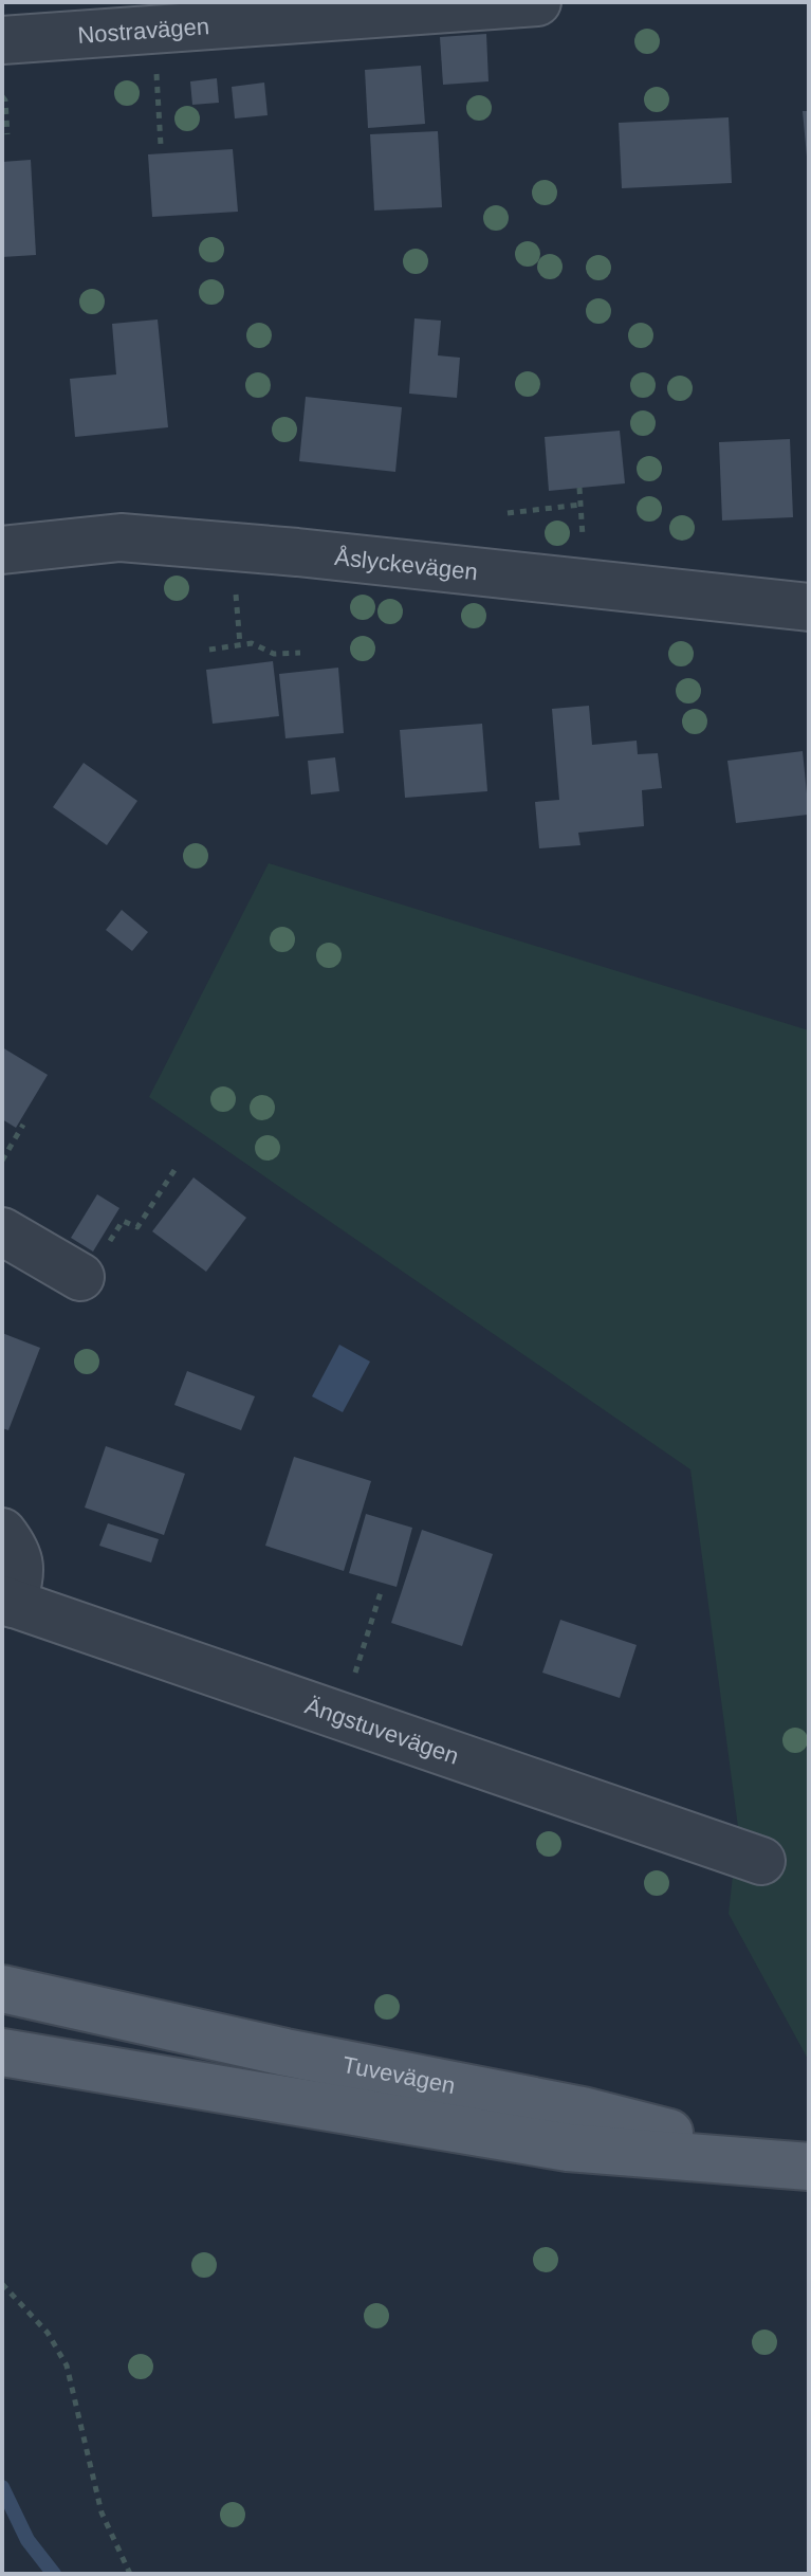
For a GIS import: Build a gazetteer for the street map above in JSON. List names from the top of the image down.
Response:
{
  "streets": {
    "main road": ["Tuvevägen"],
    "street": ["Nostravägen", "Åslyckevägen", "Ängstuvevägen"]
  }
}
